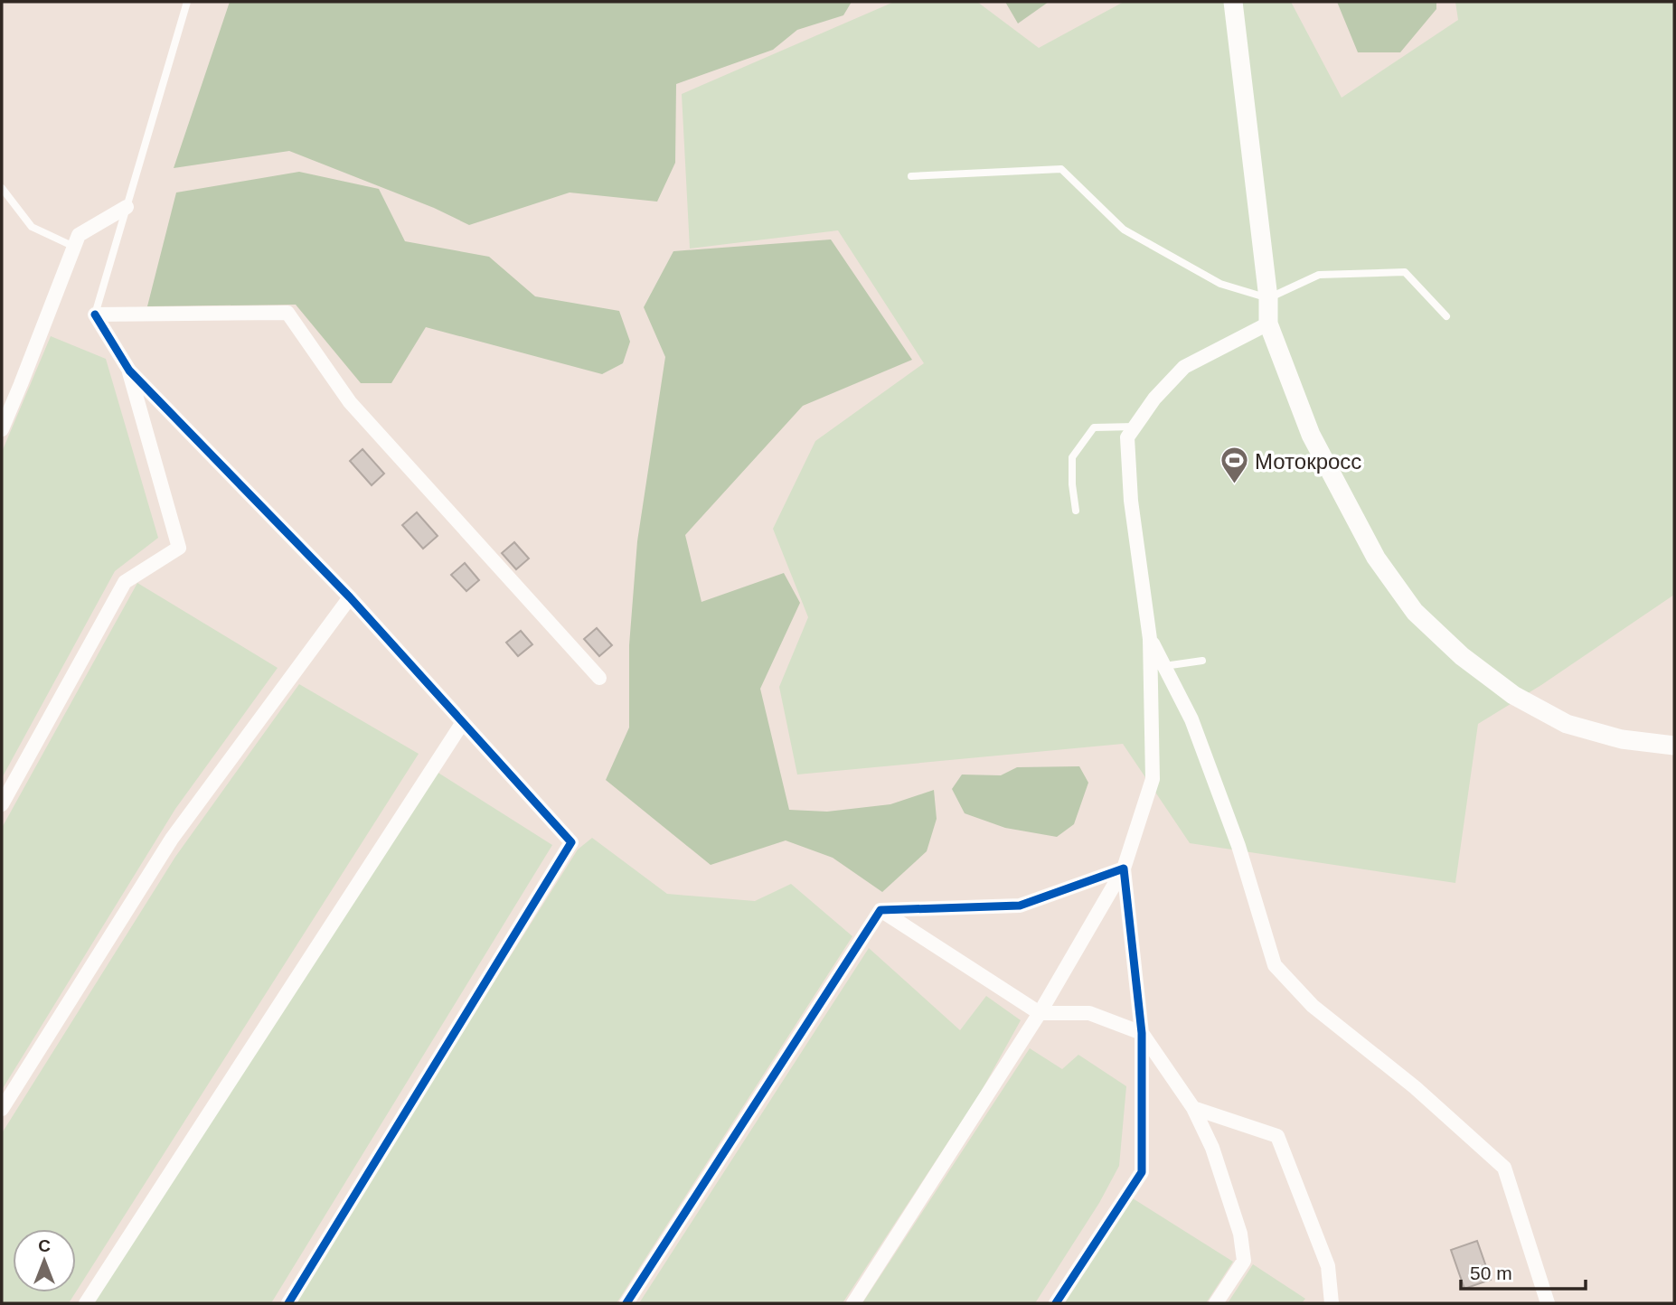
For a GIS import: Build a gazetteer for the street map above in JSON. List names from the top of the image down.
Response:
{
  "places": {
    "sports": ["Мотокросс"]
  },
  "scale_bar": "50 m",
  "north": "top"
}
